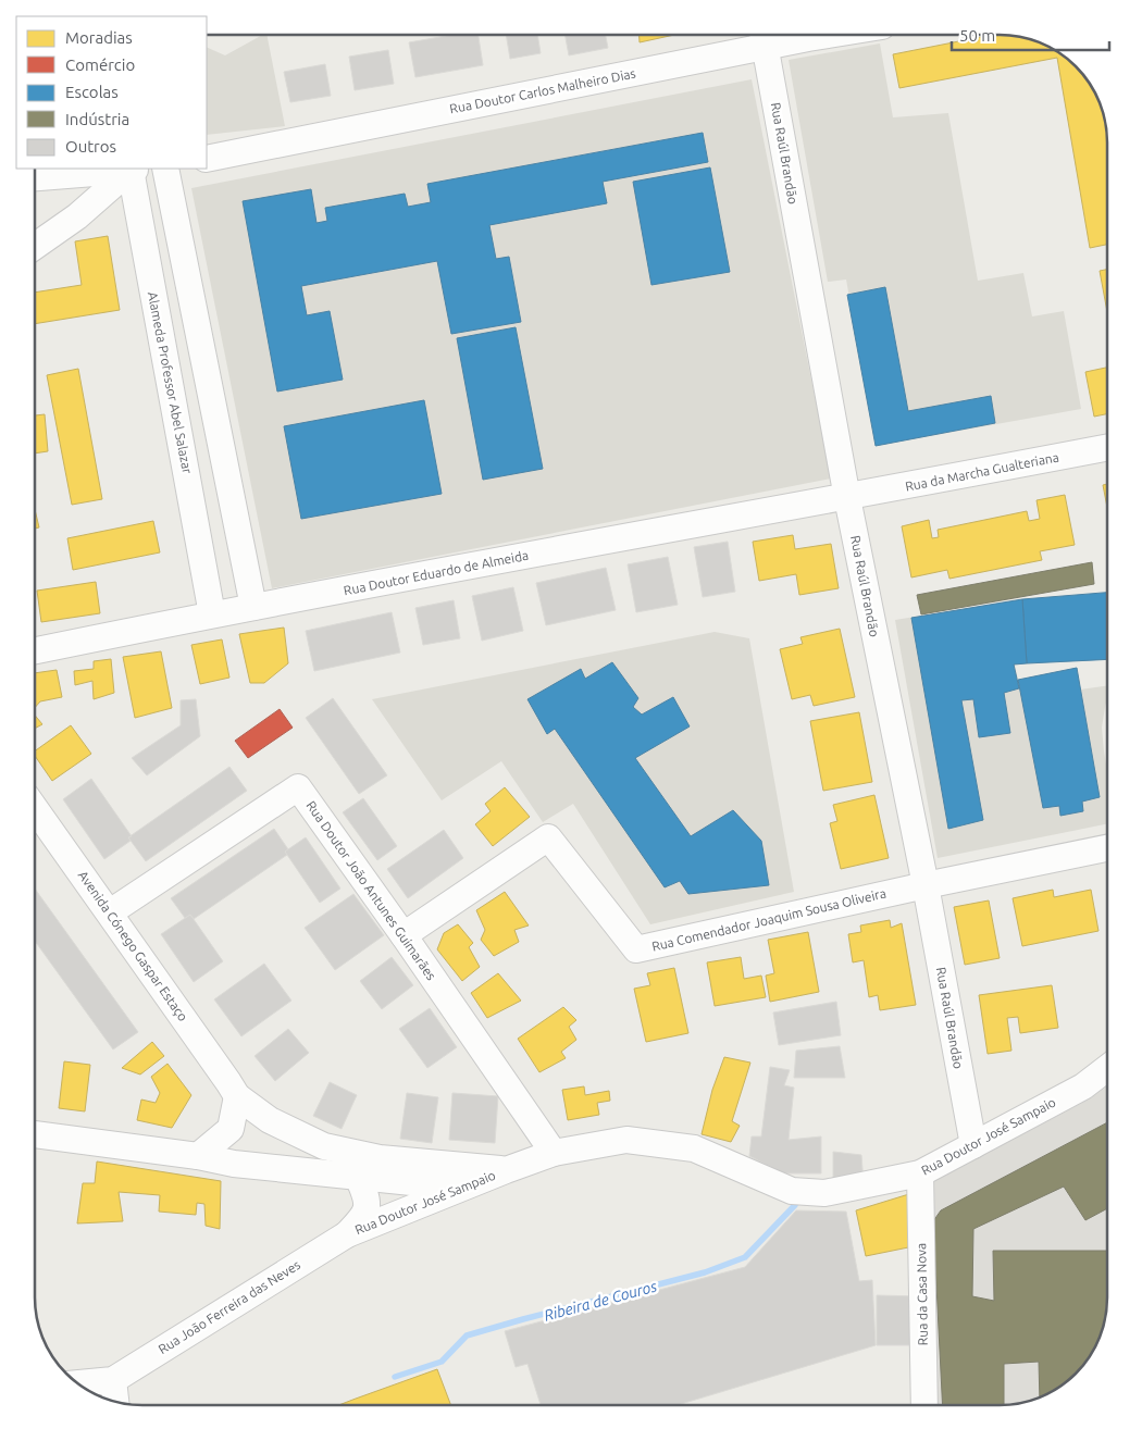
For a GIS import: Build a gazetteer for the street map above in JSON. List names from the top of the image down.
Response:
{
  "streets": {
    "street": [
      "Rua Doutor Carlos Malheiro Dias",
      "Rua Raúl Brandão",
      "Alameda Professor Abel Salazar",
      "Rua da Marcha Gualteriana",
      "Rua Doutor Eduardo de Almeida",
      "Rua Doutor João Antunes Guimarães",
      "Rua Comendador Joaquim Sousa Oliveira",
      "Avenida Cónego Gaspar Estaço",
      "Rua Doutor José Sampaio",
      "Rua da Casa Nova",
      "Rua João Ferreira das Neves"
    ]
  },
  "crossings": [
    ["Rua Doutor Carlos Malheiro Dias", "Rua Raúl Brandão"],
    ["Rua Raúl Brandão", "Rua da Marcha Gualteriana"],
    ["Rua Raúl Brandão", "Rua Doutor Eduardo de Almeida"],
    ["Rua Raúl Brandão", "Rua Comendador Joaquim Sousa Oliveira"],
    ["Rua Raúl Brandão", "Rua Doutor José Sampaio"],
    ["Alameda Professor Abel Salazar", "Rua Doutor Eduardo de Almeida"],
    ["Rua da Marcha Gualteriana", "Rua Doutor Eduardo de Almeida"],
    ["Rua Doutor João Antunes Guimarães", "Rua Comendador Joaquim Sousa Oliveira"],
    ["Rua Doutor João Antunes Guimarães", "Avenida Cónego Gaspar Estaço"],
    ["Rua Doutor João Antunes Guimarães", "Rua Doutor José Sampaio"],
    ["Avenida Cónego Gaspar Estaço", "Rua Doutor José Sampaio"],
    ["Rua Doutor José Sampaio", "Rua da Casa Nova"],
    ["Rua Doutor José Sampaio", "Rua João Ferreira das Neves"]
  ],
  "water": ["Ribeira de Couros"],
  "legend": [
    "Moradias",
    "Comércio",
    "Escolas",
    "Indústria",
    "Outros"
  ],
  "scale_bar": "50 m"
}
